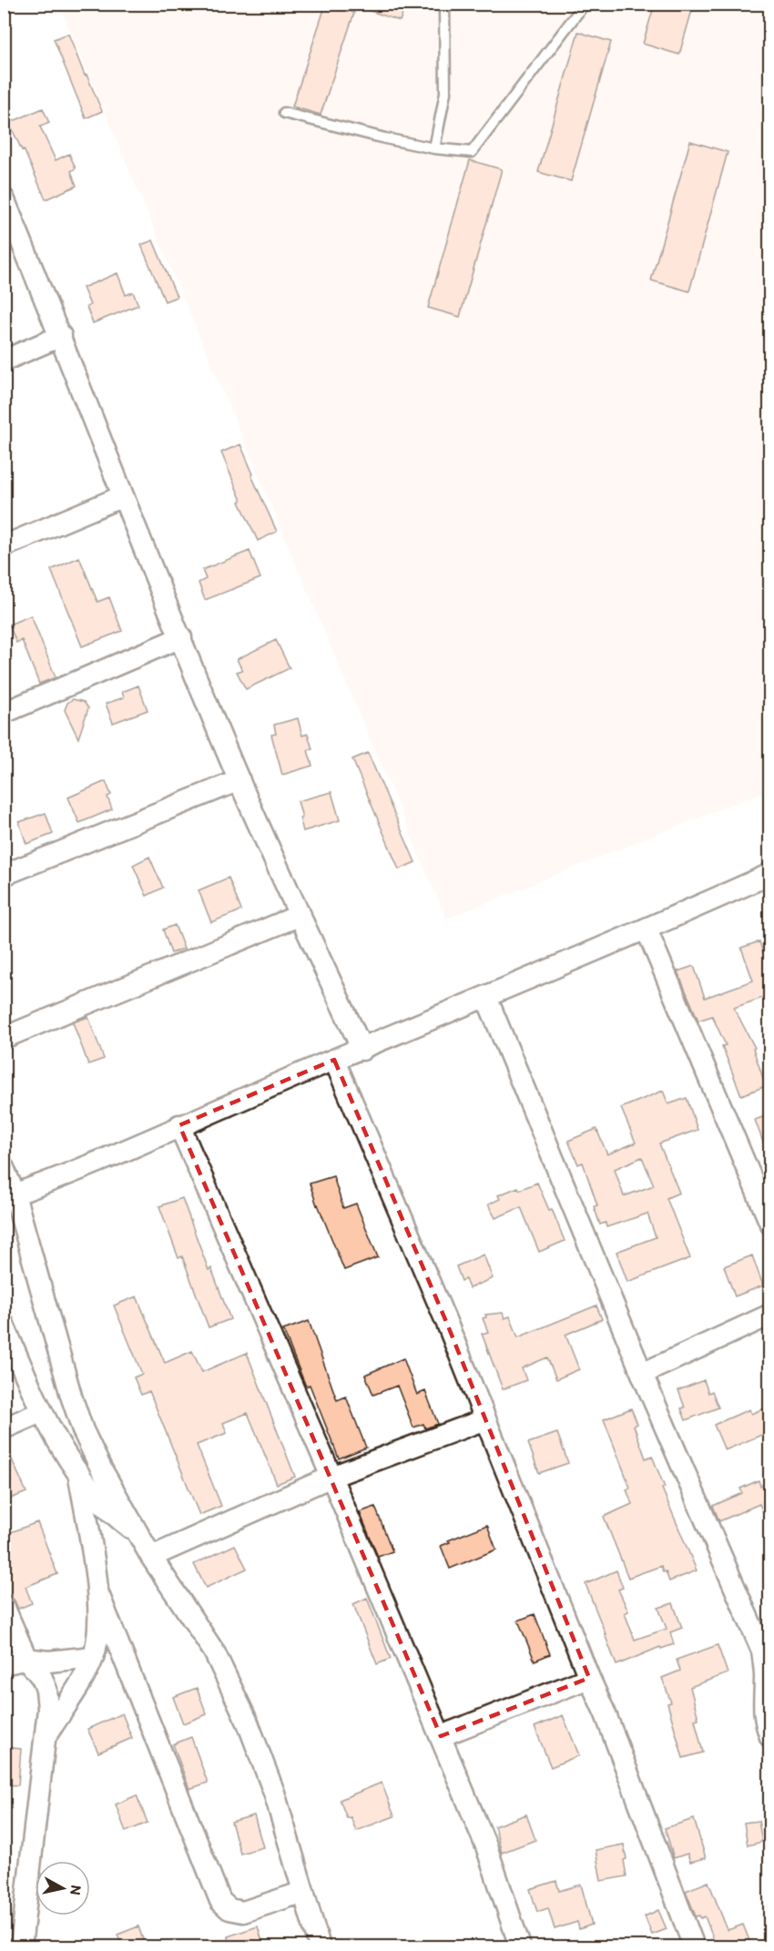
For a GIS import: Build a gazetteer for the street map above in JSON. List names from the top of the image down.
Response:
{
  "north": "right"
}
